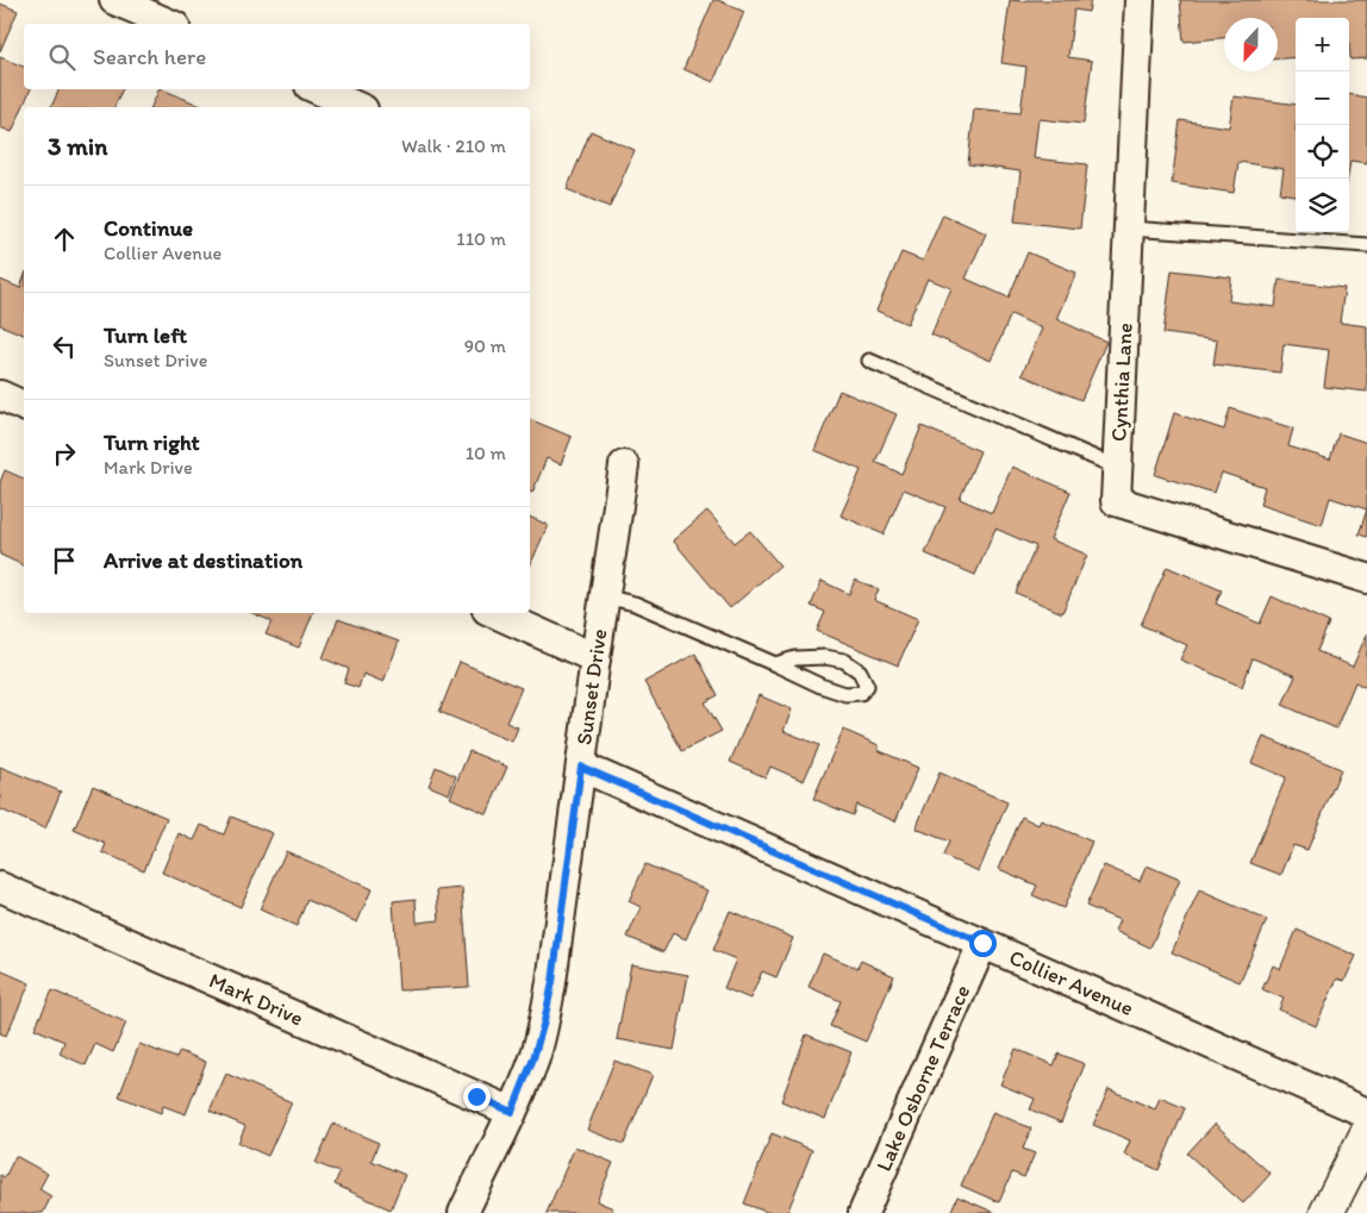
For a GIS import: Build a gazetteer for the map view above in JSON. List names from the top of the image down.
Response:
{
  "streets": {
    "street": [
      "Cynthia Lane",
      "Sunset Drive",
      "Collier Avenue",
      "Mark Drive",
      "Lake Osborne Terrace"
    ]
  },
  "crossings": [
    ["Sunset Drive", "Collier Avenue"],
    ["Sunset Drive", "Mark Drive"],
    ["Collier Avenue", "Lake Osborne Terrace"]
  ],
  "north": "bottom",
  "page": {
    "map_buttons": ["+", "−"],
    "search": "Search here",
    "heading": ["3 min", "Walk · 210 m"],
    "list": [
      ["Continue", "Collier Avenue", "110 m"],
      ["Turn left", "Sunset Drive", "90 m"],
      ["Turn right", "Mark Drive", "10 m"],
      "Arrive at destination"
    ]
  }
}
